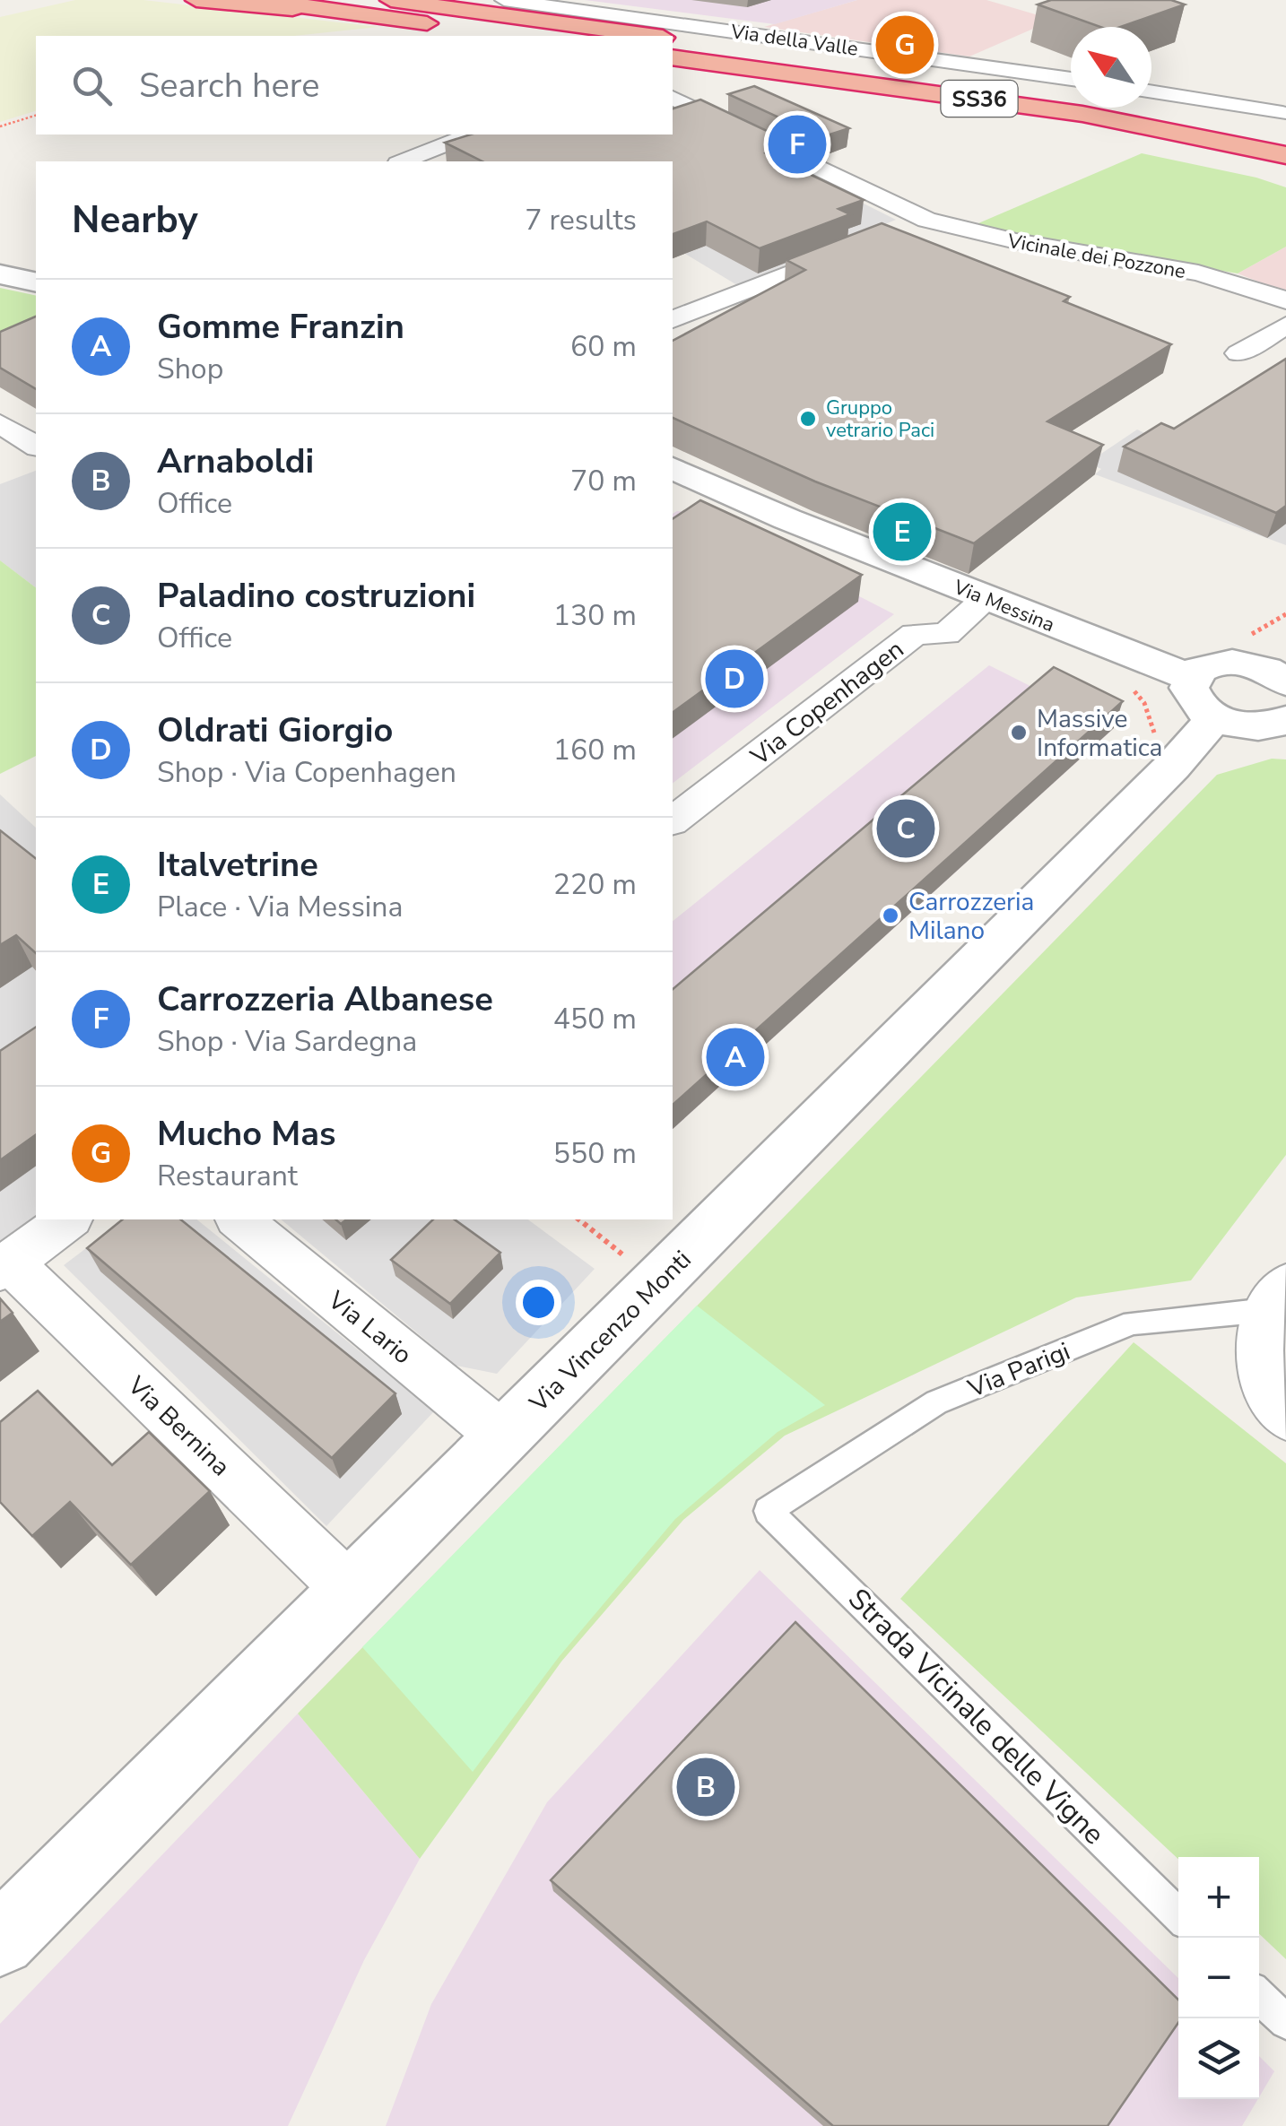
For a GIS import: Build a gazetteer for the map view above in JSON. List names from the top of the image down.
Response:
{
  "streets": {
    "highway": ["SS36"],
    "street": [
      "Via della Valle",
      "Vicinale dei Pozzone",
      "Via Messina",
      "Via Copenhagen",
      "Via Lario",
      "Via Vincenzo Monti",
      "Via Bernina"
    ],
    "lane": ["Via Parigi", "Strada Vicinale delle Vigne"]
  },
  "crossings": [
    ["Via Messina", "Via Copenhagen"],
    ["Via Messina", "Via Vincenzo Monti"],
    ["Via Lario", "Via Vincenzo Monti"],
    ["Via Vincenzo Monti", "Via Bernina"],
    ["Via Parigi", "Strada Vicinale delle Vigne"]
  ],
  "places": ["Gruppo vetrario Paci", "Massive Informatica", "Carrozzeria Milano"],
  "north": "top left",
  "page": {
    "pins": [
      "G",
      "F",
      "E",
      "D",
      "C",
      "A",
      "B"
    ],
    "search": "Search here",
    "heading": ["Nearby", "7 results"],
    "list": [
      {
        "mark": "A",
        "name": "Gomme Franzin",
        "note": "Shop",
        "value": "60 m"
      },
      {
        "mark": "B",
        "name": "Arnaboldi",
        "note": "Office",
        "value": "70 m"
      },
      {
        "mark": "C",
        "name": "Paladino costruzioni",
        "note": "Office",
        "value": "130 m"
      },
      {
        "mark": "D",
        "name": "Oldrati Giorgio",
        "note": "Shop · Via Copenhagen",
        "value": "160 m"
      },
      {
        "mark": "E",
        "name": "Italvetrine",
        "note": "Place · Via Messina",
        "value": "220 m"
      },
      {
        "mark": "F",
        "name": "Carrozzeria Albanese",
        "note": "Shop · Via Sardegna",
        "value": "450 m"
      },
      {
        "mark": "G",
        "name": "Mucho Mas",
        "note": "Restaurant",
        "value": "550 m"
      }
    ],
    "map_buttons": ["+", "−"]
  }
}
